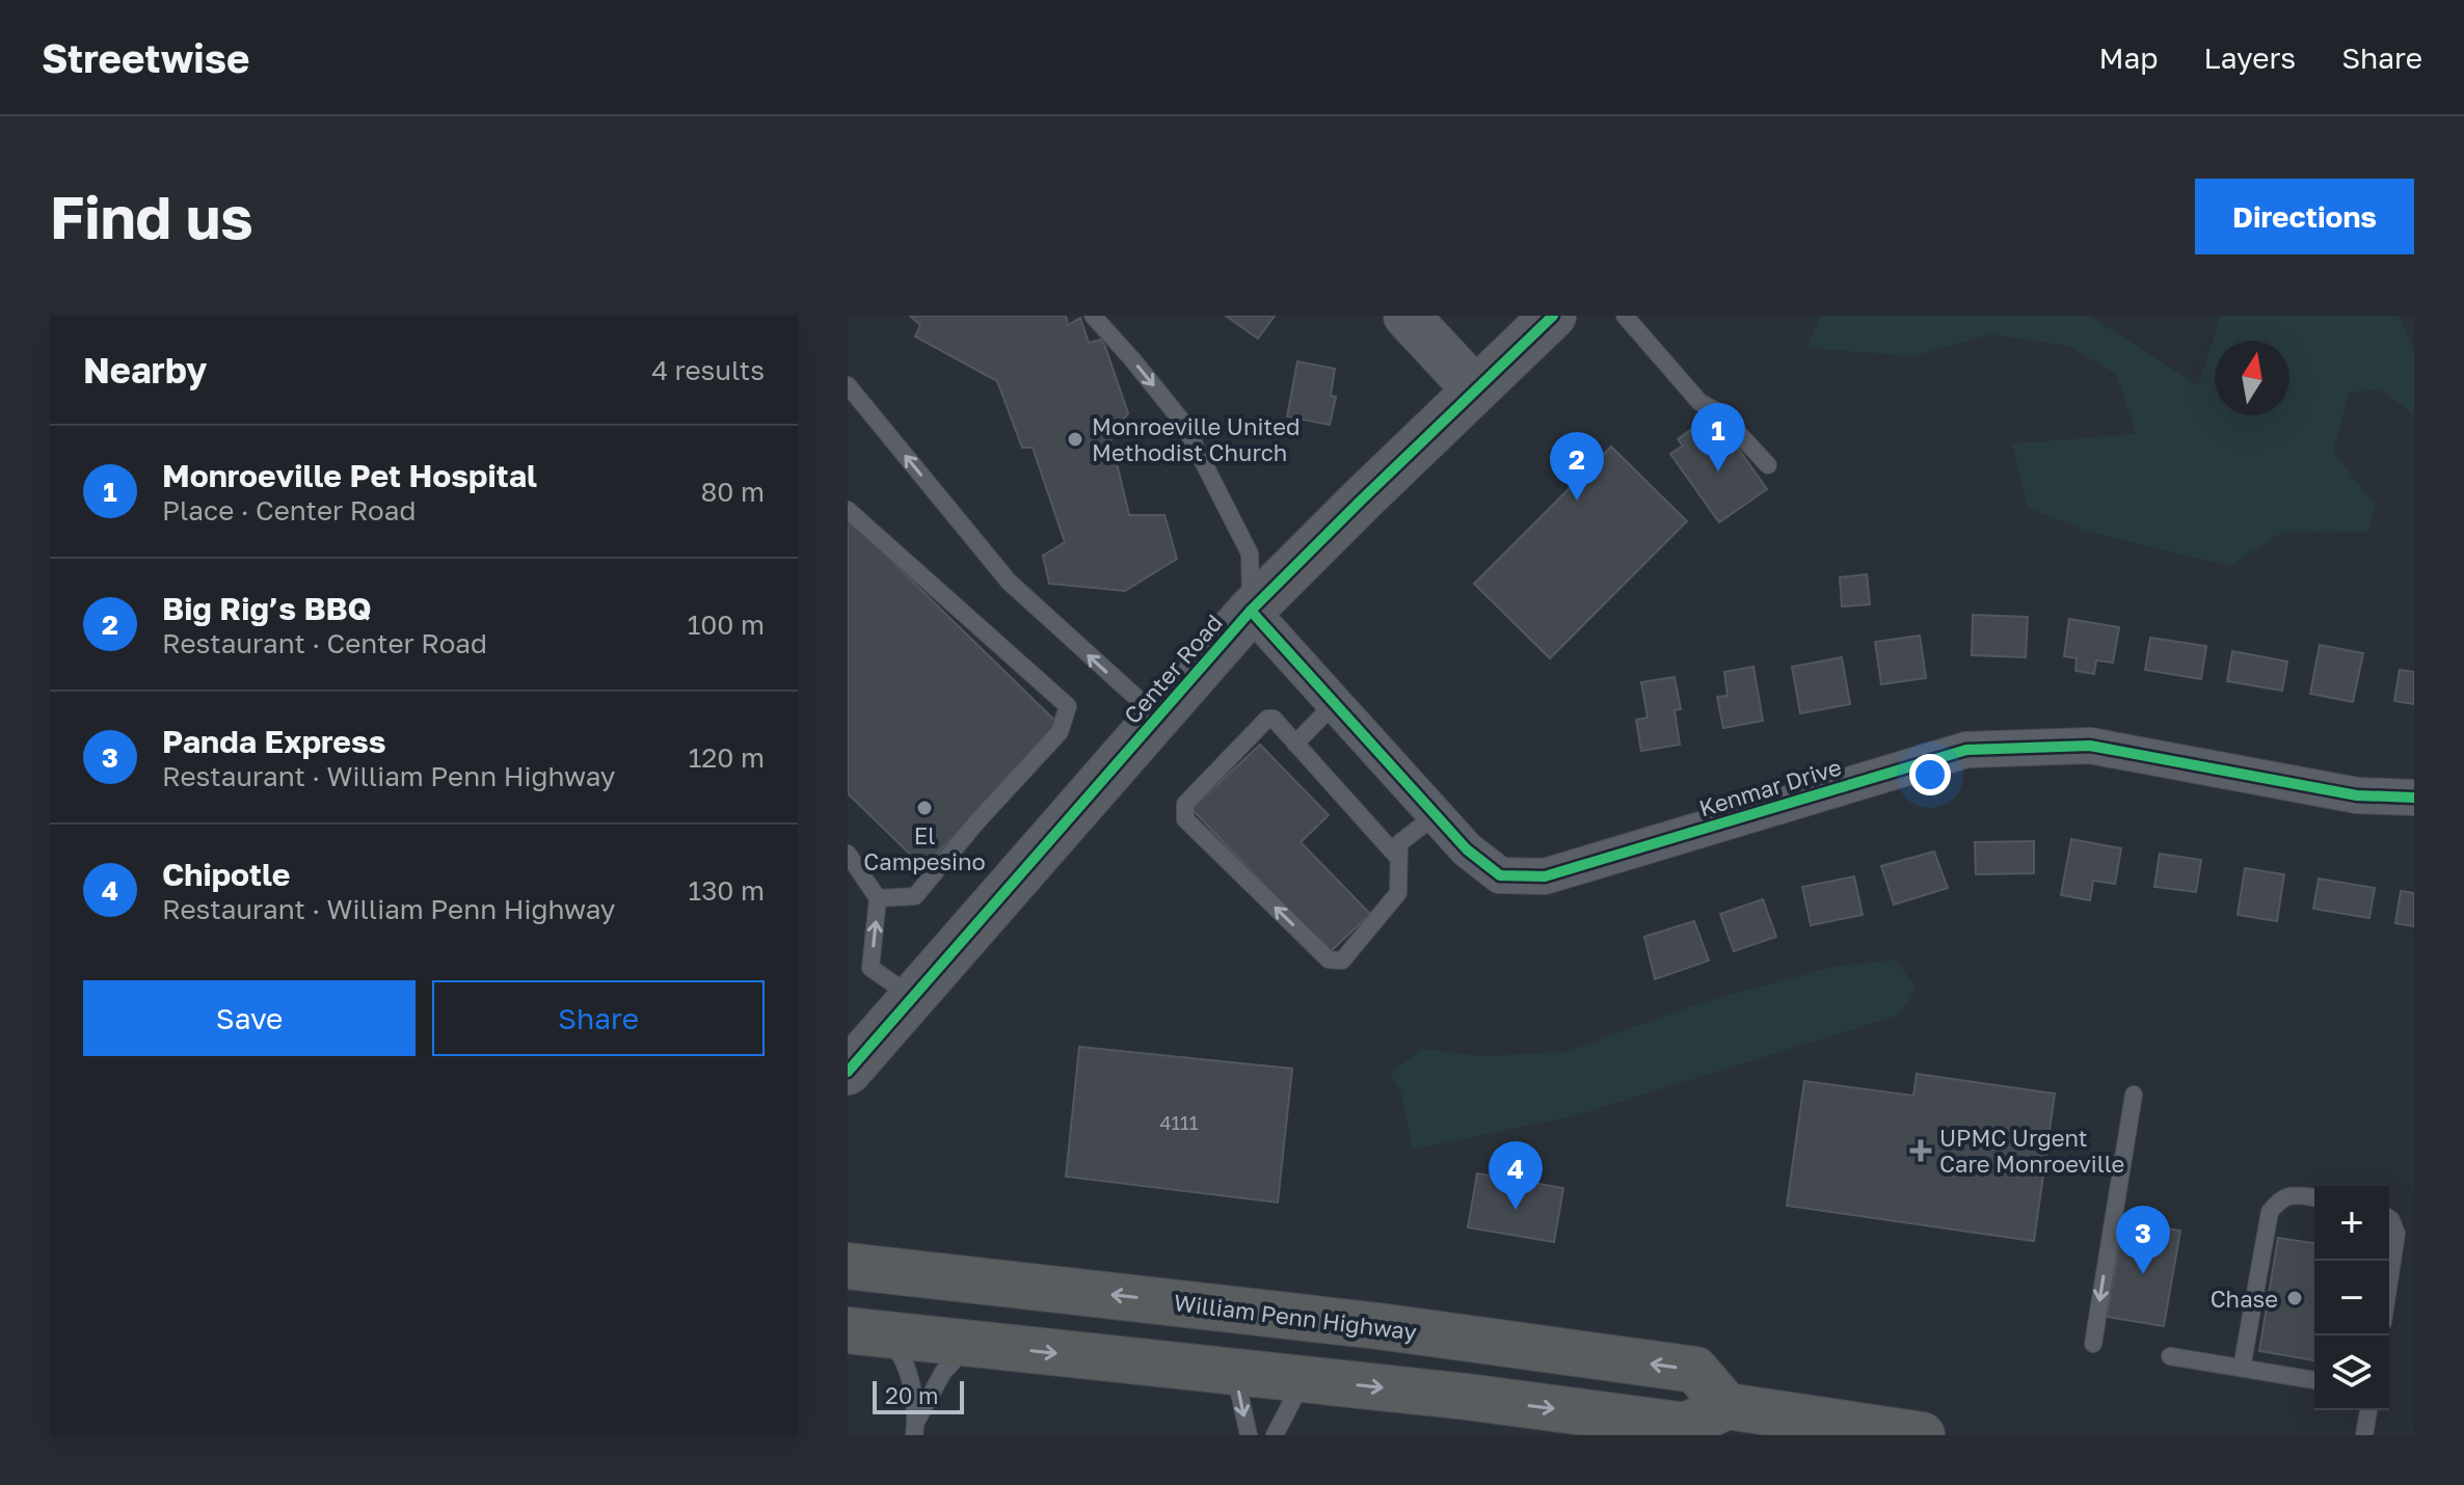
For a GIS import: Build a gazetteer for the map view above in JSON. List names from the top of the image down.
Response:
{
  "streets": {
    "highway": ["William Penn Highway"],
    "street": ["Center Road", "Kenmar Drive"]
  },
  "crossings": [
    ["Center Road", "Kenmar Drive"]
  ],
  "places": {
    "other": ["Monroeville United Methodist Church", "El Campesino", "Chase"],
    "health": ["UPMC Urgent Care Monroeville"]
  },
  "house_numbers": ["4111"],
  "scale_bar": "20 m",
  "north": "top",
  "page": {
    "header": "Streetwise",
    "nav": ["Map", "Layers", "Share"],
    "buttons": [
      "Directions",
      ["Save", "Share"]
    ],
    "title": "Find us",
    "heading": ["Nearby", "4 results"],
    "pins": [
      "1",
      "2",
      "4",
      "3"
    ],
    "list": [
      {
        "mark": "1",
        "name": "Monroeville Pet Hospital",
        "note": "Place · Center Road",
        "value": "80 m"
      },
      {
        "mark": "2",
        "name": "Big Rig’s BBQ",
        "note": "Restaurant · Center Road",
        "value": "100 m"
      },
      {
        "mark": "3",
        "name": "Panda Express",
        "note": "Restaurant · William Penn Highway",
        "value": "120 m"
      },
      {
        "mark": "4",
        "name": "Chipotle",
        "note": "Restaurant · William Penn Highway",
        "value": "130 m"
      }
    ],
    "map_buttons": ["+", "−"],
    "scale": "20 m"
  }
}
